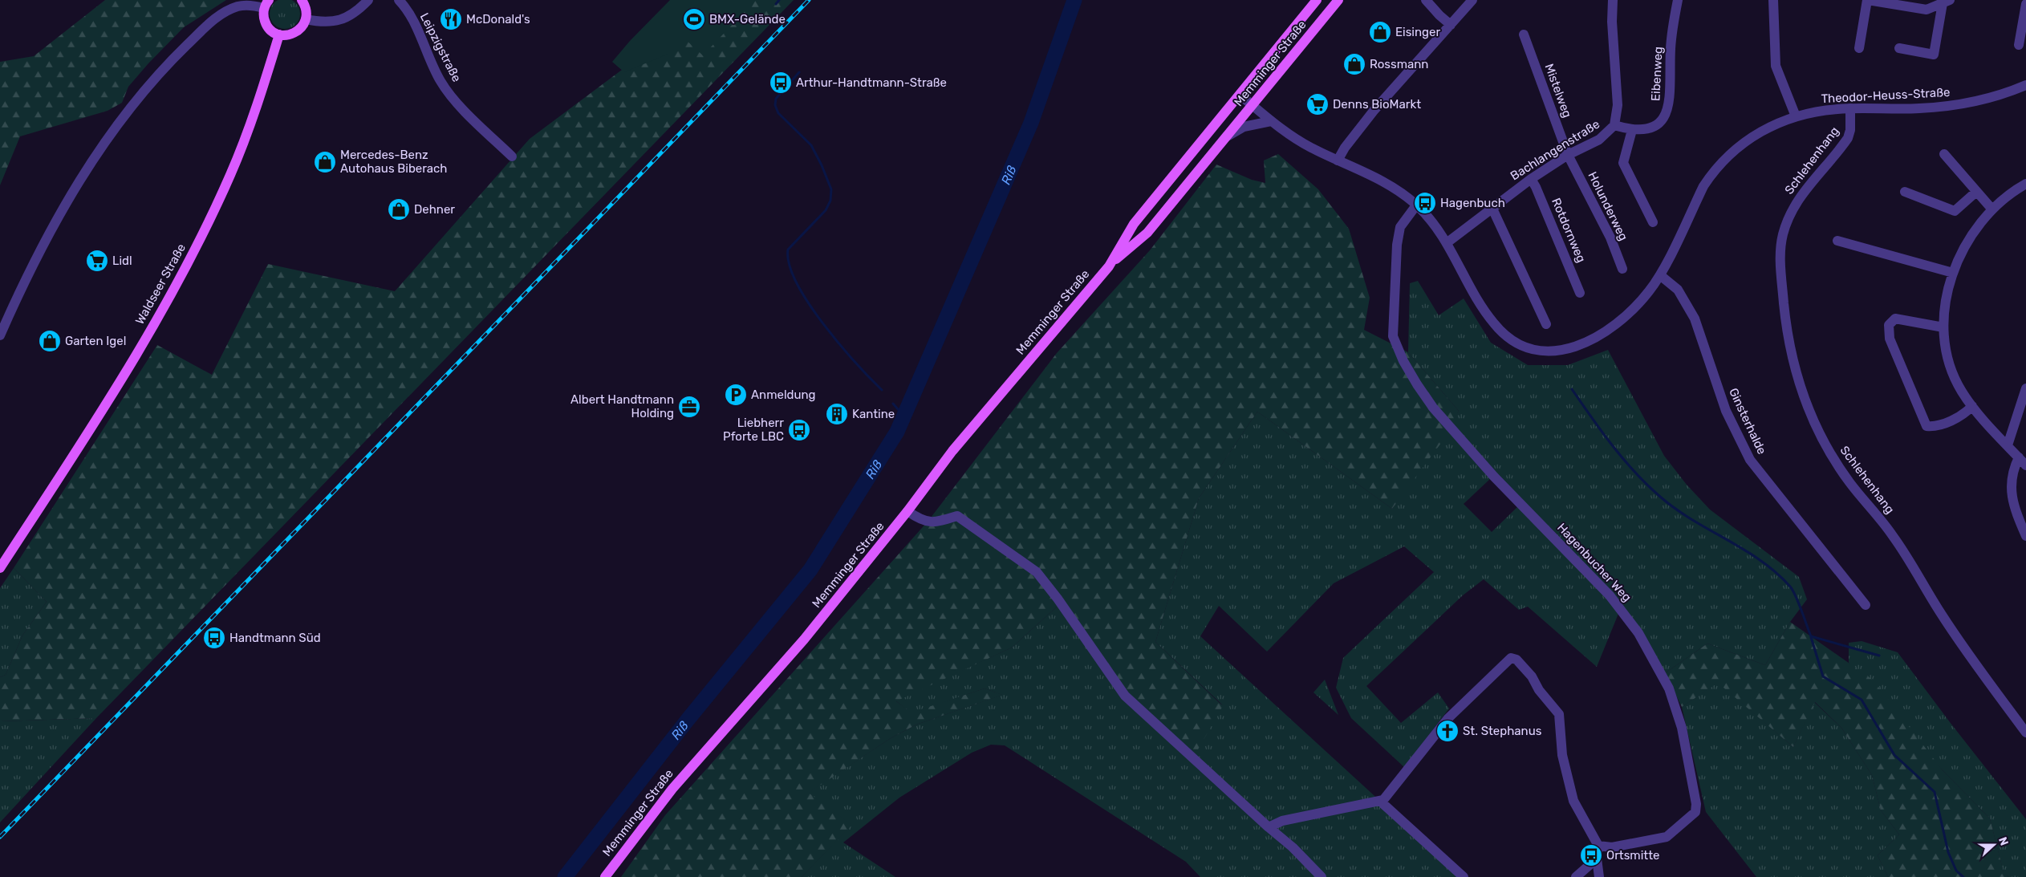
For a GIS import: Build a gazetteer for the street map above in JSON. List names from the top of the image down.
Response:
{
  "streets": {
    "main road": ["Memminger Straße", "Waldseer Straße"],
    "street": [
      "Leipzigstraße",
      "Eibenweg",
      "Mistelweg",
      "Theodor-Heuss-Straße",
      "Bachlangenstraße",
      "Schlehenhang",
      "Holunderweg",
      "Rotdornweg",
      "Ginsterhalde",
      "Hagenbucher Weg"
    ]
  },
  "crossings": [
    ["Memminger Straße", "Theodor-Heuss-Straße"],
    ["Eibenweg", "Bachlangenstraße"],
    ["Mistelweg", "Bachlangenstraße"],
    ["Mistelweg", "Holunderweg"],
    ["Theodor-Heuss-Straße", "Bachlangenstraße"],
    ["Theodor-Heuss-Straße", "Schlehenhang"],
    ["Theodor-Heuss-Straße", "Ginsterhalde"],
    ["Theodor-Heuss-Straße", "Hagenbucher Weg"],
    ["Bachlangenstraße", "Holunderweg"],
    ["Bachlangenstraße", "Rotdornweg"]
  ],
  "water": ["Riß"],
  "places": {
    "restaurant": ["McDonald's"],
    "sports": ["BMX-Gelände"],
    "shop": [
      "Eisinger",
      "Rossmann",
      "Mercedes-Benz Autohaus Biberach",
      "Dehner",
      "Garten Igel"
    ],
    "bus stop": [
      "Arthur-Handtmann-Straße",
      "Hagenbuch",
      "Liebherr Pforte LBC",
      "Handtmann Süd",
      "Ortsmitte"
    ],
    "supermarket": ["Denns BioMarkt", "Lidl"],
    "parking": ["Anmeldung"],
    "office": ["Albert Handtmann Holding"],
    "building": ["Kantine"],
    "church": ["St. Stephanus"]
  },
  "north": "right"
}
